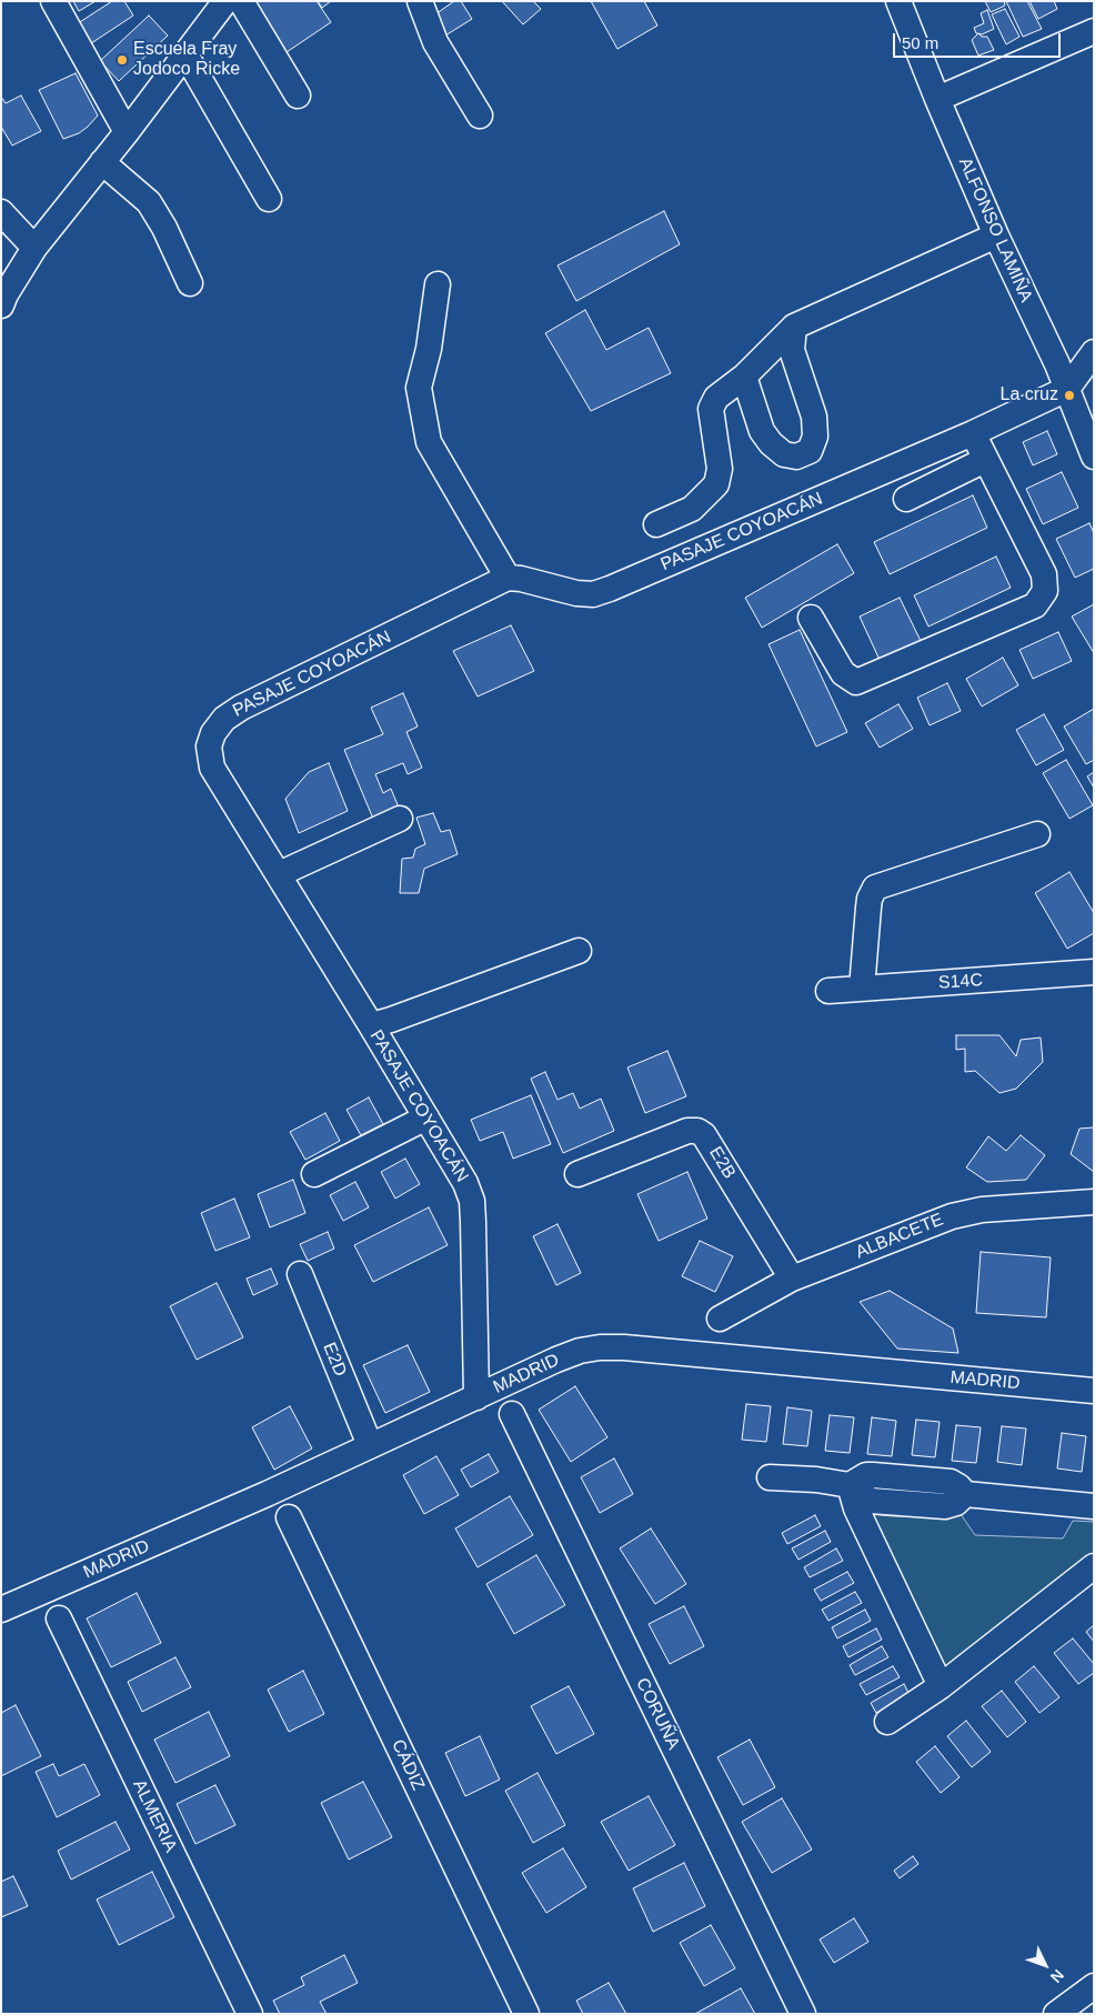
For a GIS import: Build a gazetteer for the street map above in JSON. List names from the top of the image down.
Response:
{
  "streets": {
    "street": [
      "ALFONSO LAMIÑA",
      "PASAJE COYOACÁN",
      "S14C",
      "E2B",
      "ALBACETE",
      "E2D",
      "MADRID",
      "CORUÑA",
      "CÁDIZ",
      "ALMERIA"
    ]
  },
  "crossings": [
    ["ALFONSO LAMIÑA", "PASAJE COYOACÁN"],
    ["PASAJE COYOACÁN", "MADRID"],
    ["E2B", "ALBACETE"],
    ["E2D", "MADRID"]
  ],
  "places": ["Escuela Fray Jodoco Ricke", "La cruz"],
  "scale_bar": "50 m",
  "north": "bottom right"
}
